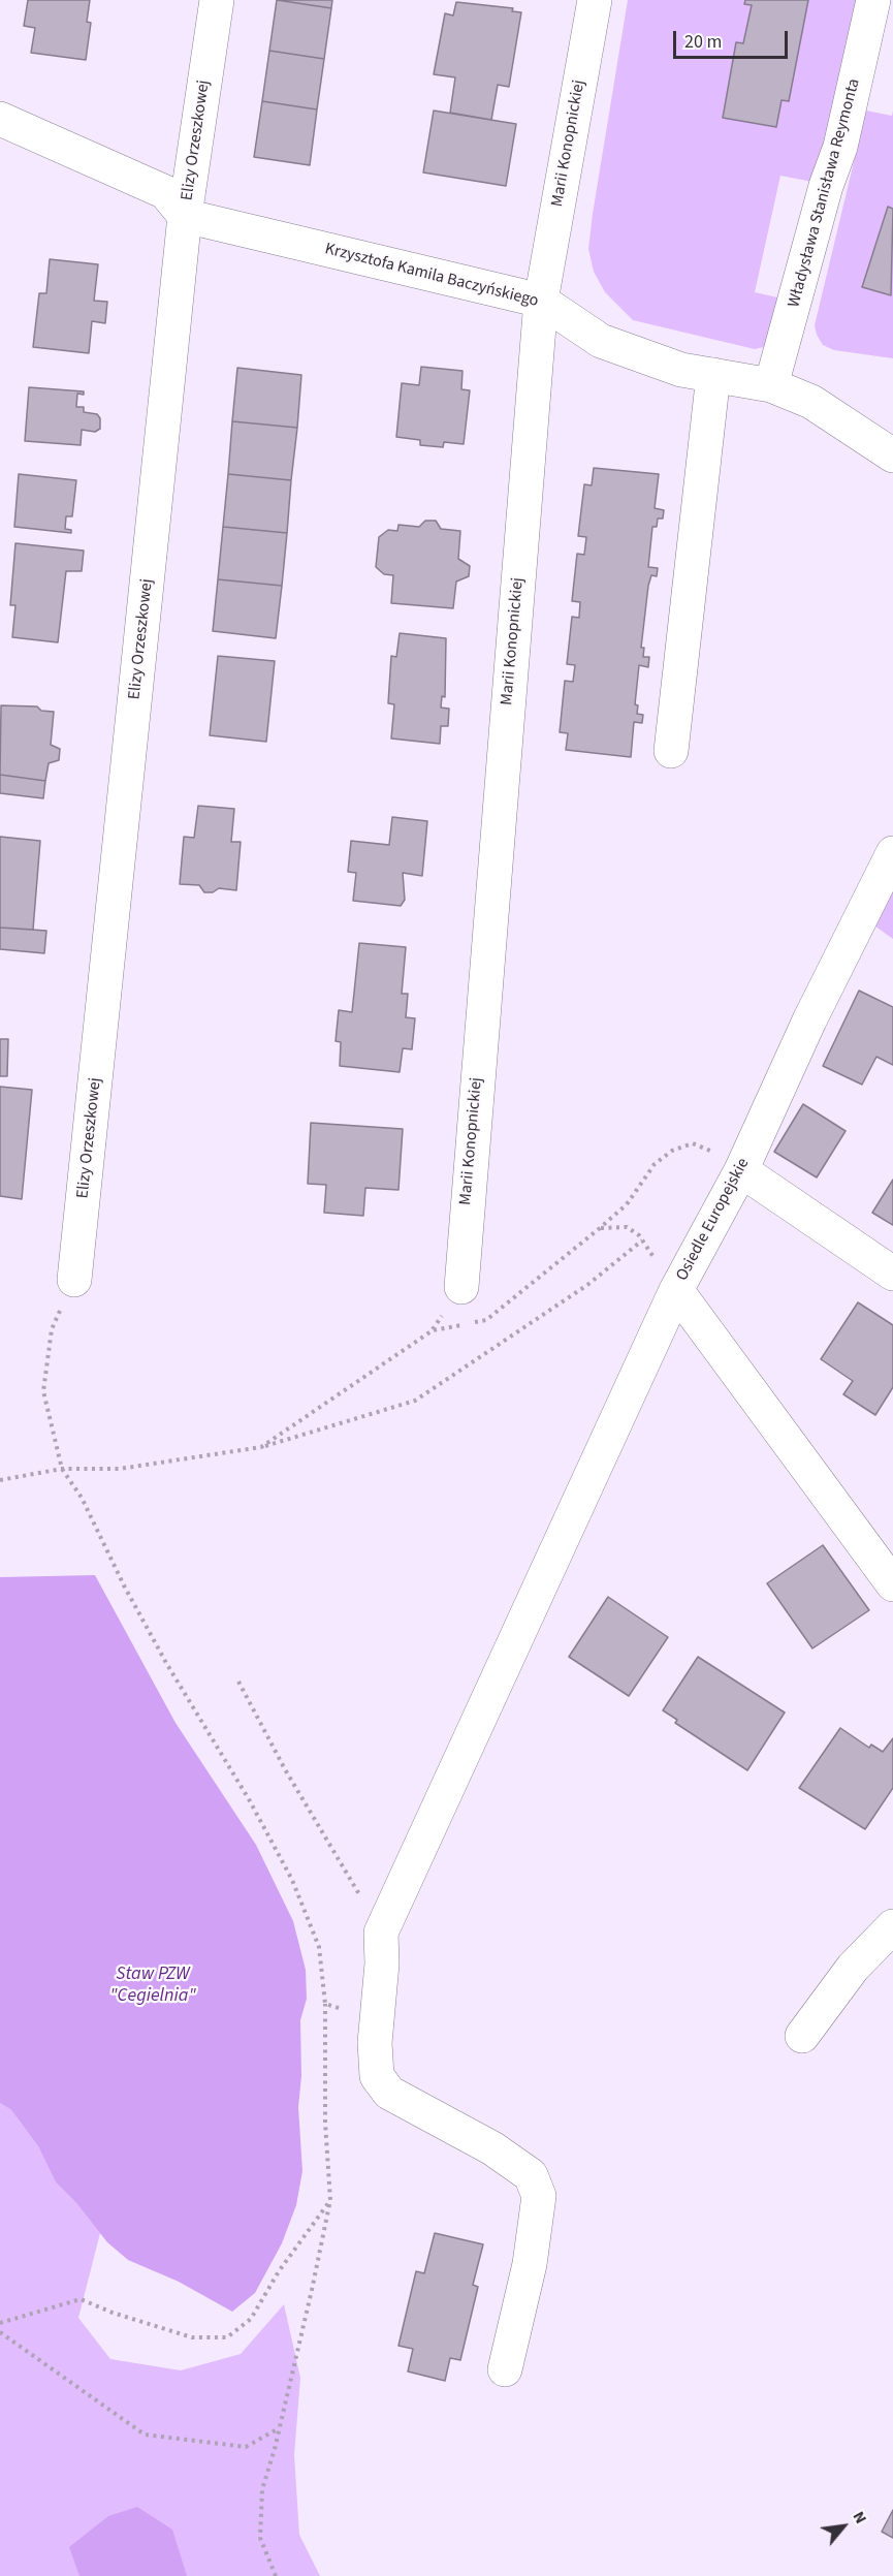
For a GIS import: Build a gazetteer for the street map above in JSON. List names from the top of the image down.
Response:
{
  "streets": {
    "street": [
      "Elizy Orzeszkowej",
      "Marii Konopnickiej",
      "Władysława Stanisława Reymonta",
      "Krzysztofa Kamila Baczyńskiego",
      "Osiedle Europejskie"
    ]
  },
  "crossings": [
    ["Elizy Orzeszkowej", "Krzysztofa Kamila Baczyńskiego"],
    ["Marii Konopnickiej", "Krzysztofa Kamila Baczyńskiego"],
    ["Władysława Stanisława Reymonta", "Krzysztofa Kamila Baczyńskiego"]
  ],
  "water": ["Staw PZW \"Cegielnia\""],
  "scale_bar": "20 m",
  "north": "top right"
}
